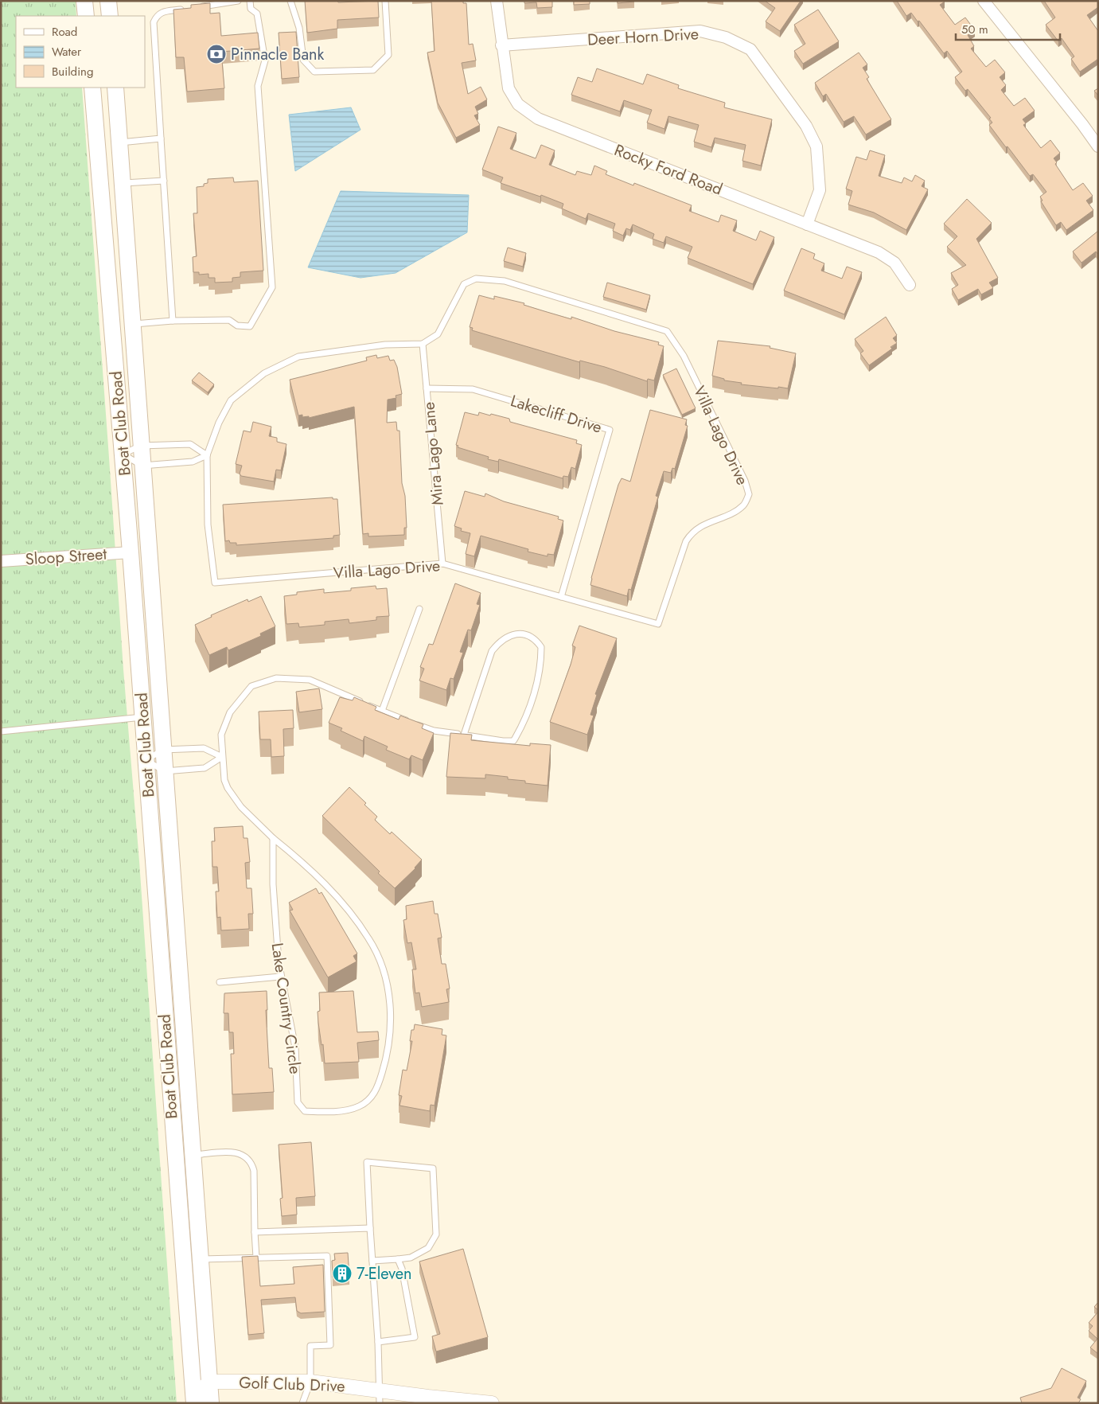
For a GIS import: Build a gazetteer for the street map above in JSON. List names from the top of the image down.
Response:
{
  "streets": {
    "main road": ["Boat Club Road"],
    "street": [
      "Deer Horn Drive",
      "Rocky Ford Road",
      "Sloop Street",
      "Golf Club Drive"
    ],
    "lane": [
      "Lakecliff Drive",
      "Villa Lago Drive",
      "Mira Lago Lane",
      "Lake Country Circle"
    ]
  },
  "crossings": [
    ["Deer Horn Drive", "Rocky Ford Road"],
    ["Lakecliff Drive", "Villa Lago Drive"],
    ["Lakecliff Drive", "Mira Lago Lane"],
    ["Boat Club Road", "Sloop Street"],
    ["Boat Club Road", "Golf Club Drive"],
    ["Villa Lago Drive", "Mira Lago Lane"]
  ],
  "places": {
    "bank": ["Pinnacle Bank"],
    "building": ["7-Eleven"]
  },
  "legend": ["Road", "Water", "Building"],
  "scale_bar": "50 m"
}
